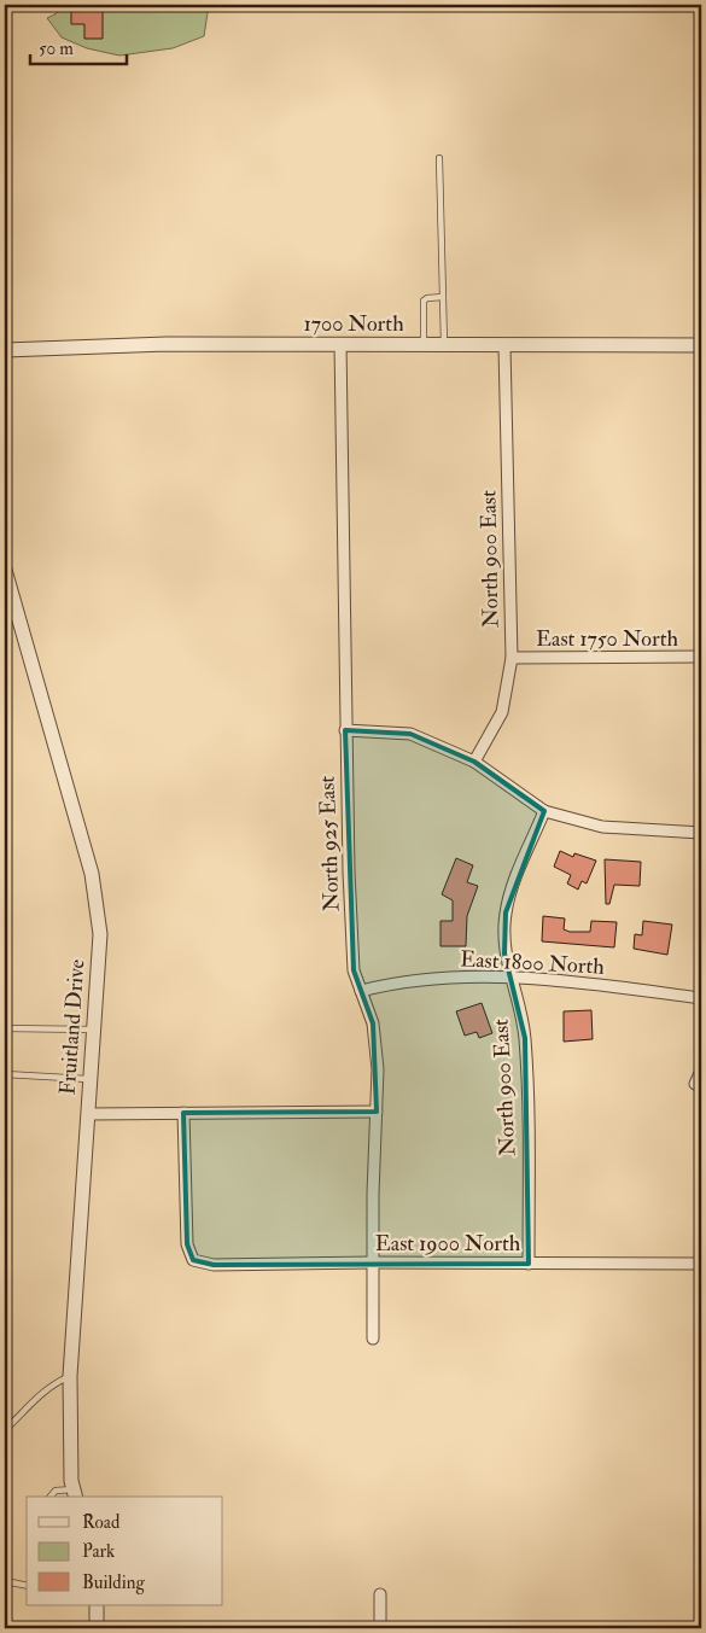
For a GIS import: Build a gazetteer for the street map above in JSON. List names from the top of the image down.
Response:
{
  "streets": {
    "street": [
      "1700 North",
      "North 900 East",
      "East 1750 North",
      "North 925 East",
      "East 1800 North",
      "Fruitland Drive",
      "East 1900 North"
    ]
  },
  "crossings": [
    ["1700 North", "North 900 East"],
    ["1700 North", "North 925 East"],
    ["North 900 East", "East 1750 North"],
    ["North 900 East", "East 1800 North"],
    ["North 900 East", "East 1900 North"],
    ["North 925 East", "East 1800 North"],
    ["North 925 East", "East 1900 North"]
  ],
  "legend": ["Road", "Park", "Building"],
  "scale_bar": "50 m"
}
